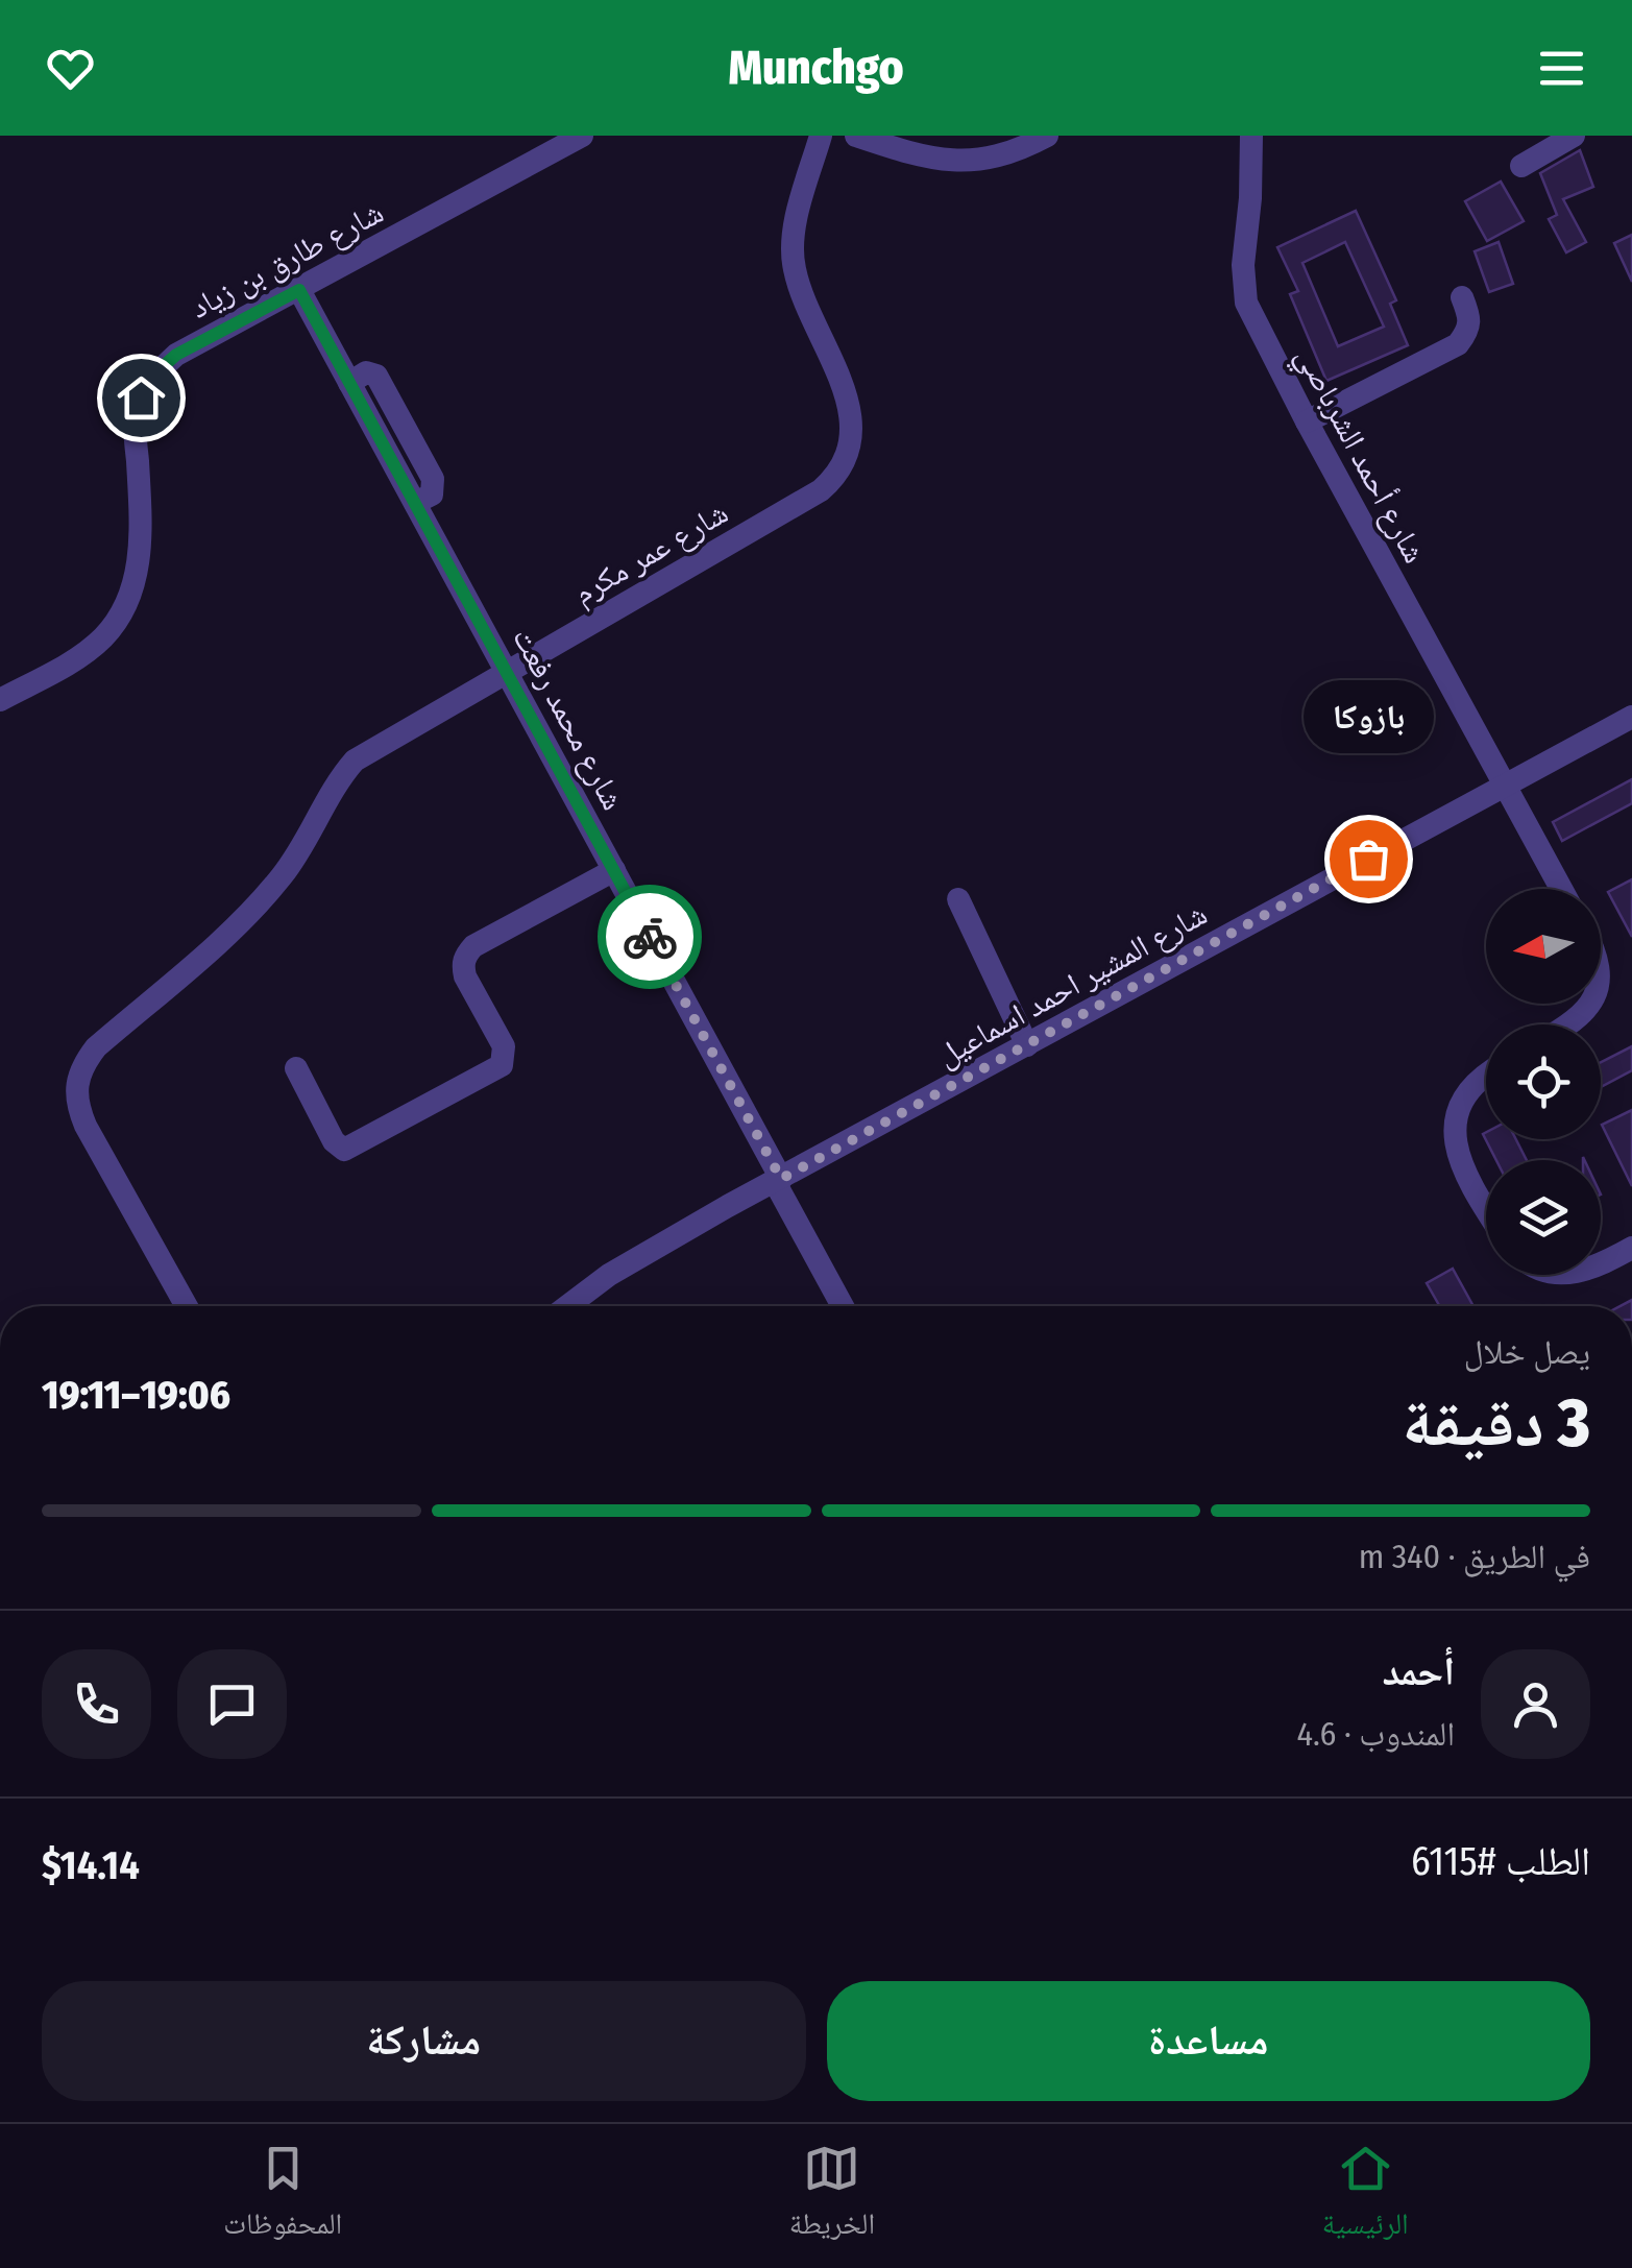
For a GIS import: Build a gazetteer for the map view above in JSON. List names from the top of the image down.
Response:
{
  "streets": {
    "street": [
      "شارع طارق بن زياد",
      "شارع أحمد الشرباصي",
      "شارع عمر مكرم",
      "شارع محمد رفعت",
      "شارع المشير احمد اسماعيل"
    ]
  },
  "crossings": [
    ["شارع طارق بن زياد", "شارع محمد رفعت"],
    ["شارع أحمد الشرباصي", "شارع المشير احمد اسماعيل"],
    ["شارع عمر مكرم", "شارع محمد رفعت"],
    ["شارع محمد رفعت", "شارع المشير احمد اسماعيل"]
  ],
  "places": ["بازوكا"],
  "north": "left",
  "page": {
    "header": "Munchgo",
    "bubble": "بازوكا",
    "heading": ["3 دقيقة", "يصل خلال", "19:06–19:11"],
    "panel": [
      "أحمد",
      "المندوب · 4.6",
      "الطلب #6115",
      "$14.14"
    ],
    "bar": "في الطريق · 340 m",
    "buttons": ["مساعدة", "مشاركة"],
    "tabs": ["الرئيسية", "الخريطة", "المحفوظات"]
  }
}
